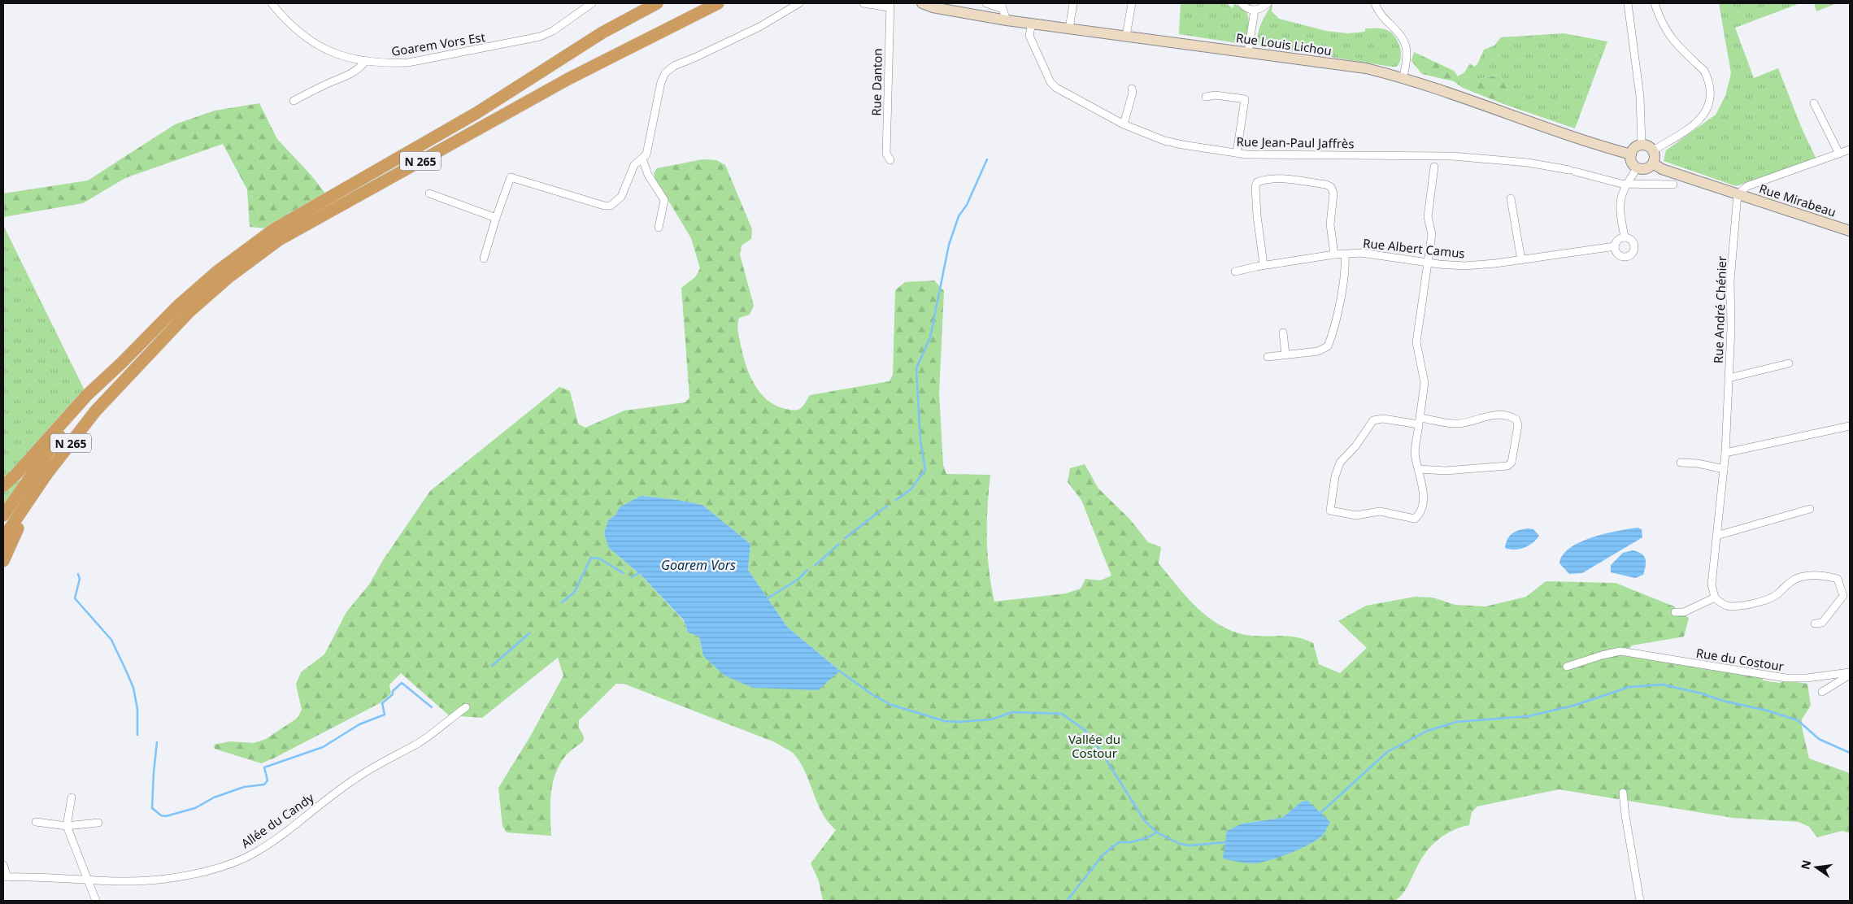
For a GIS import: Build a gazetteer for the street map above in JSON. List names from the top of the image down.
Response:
{
  "streets": {
    "highway": ["N 265"],
    "main road": ["Rue Louis Lichou", "Rue Mirabeau"],
    "street": [
      "Goarem Vors Est",
      "Rue Danton",
      "Rue Jean-Paul Jaffrès",
      "Rue Albert Camus",
      "Rue André Chénier",
      "Rue du Costour",
      "Allée du Candy"
    ]
  },
  "crossings": [
    ["Rue Louis Lichou", "Rue Jean-Paul Jaffrès"],
    ["Rue Mirabeau", "Rue André Chénier"]
  ],
  "water": ["Goarem Vors"],
  "parks": ["Vallée du Costour"],
  "north": "left"
}
